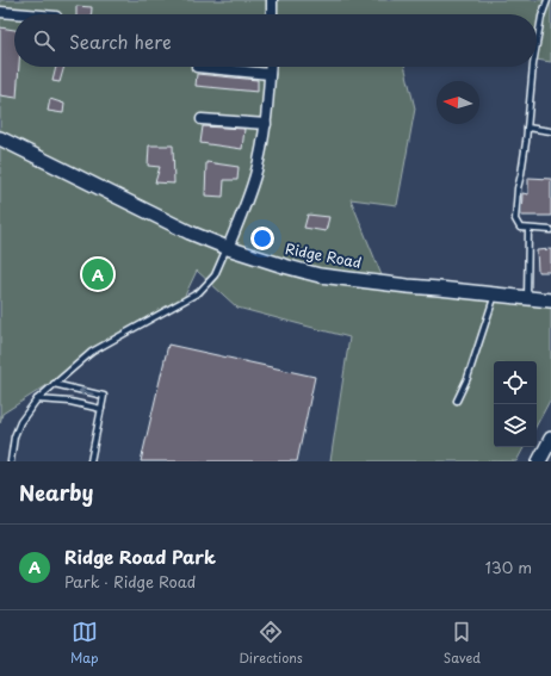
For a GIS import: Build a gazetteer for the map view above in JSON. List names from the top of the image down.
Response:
{
  "streets": {
    "street": ["Ridge Road"]
  },
  "north": "left",
  "page": {
    "search": "Search here",
    "pins": "A",
    "heading": "Nearby",
    "list": [
      {
        "mark": "A",
        "name": "Ridge Road Park",
        "note": "Park · Ridge Road",
        "value": "130 m"
      }
    ],
    "nav": ["Map", "Directions", "Saved"]
  }
}
